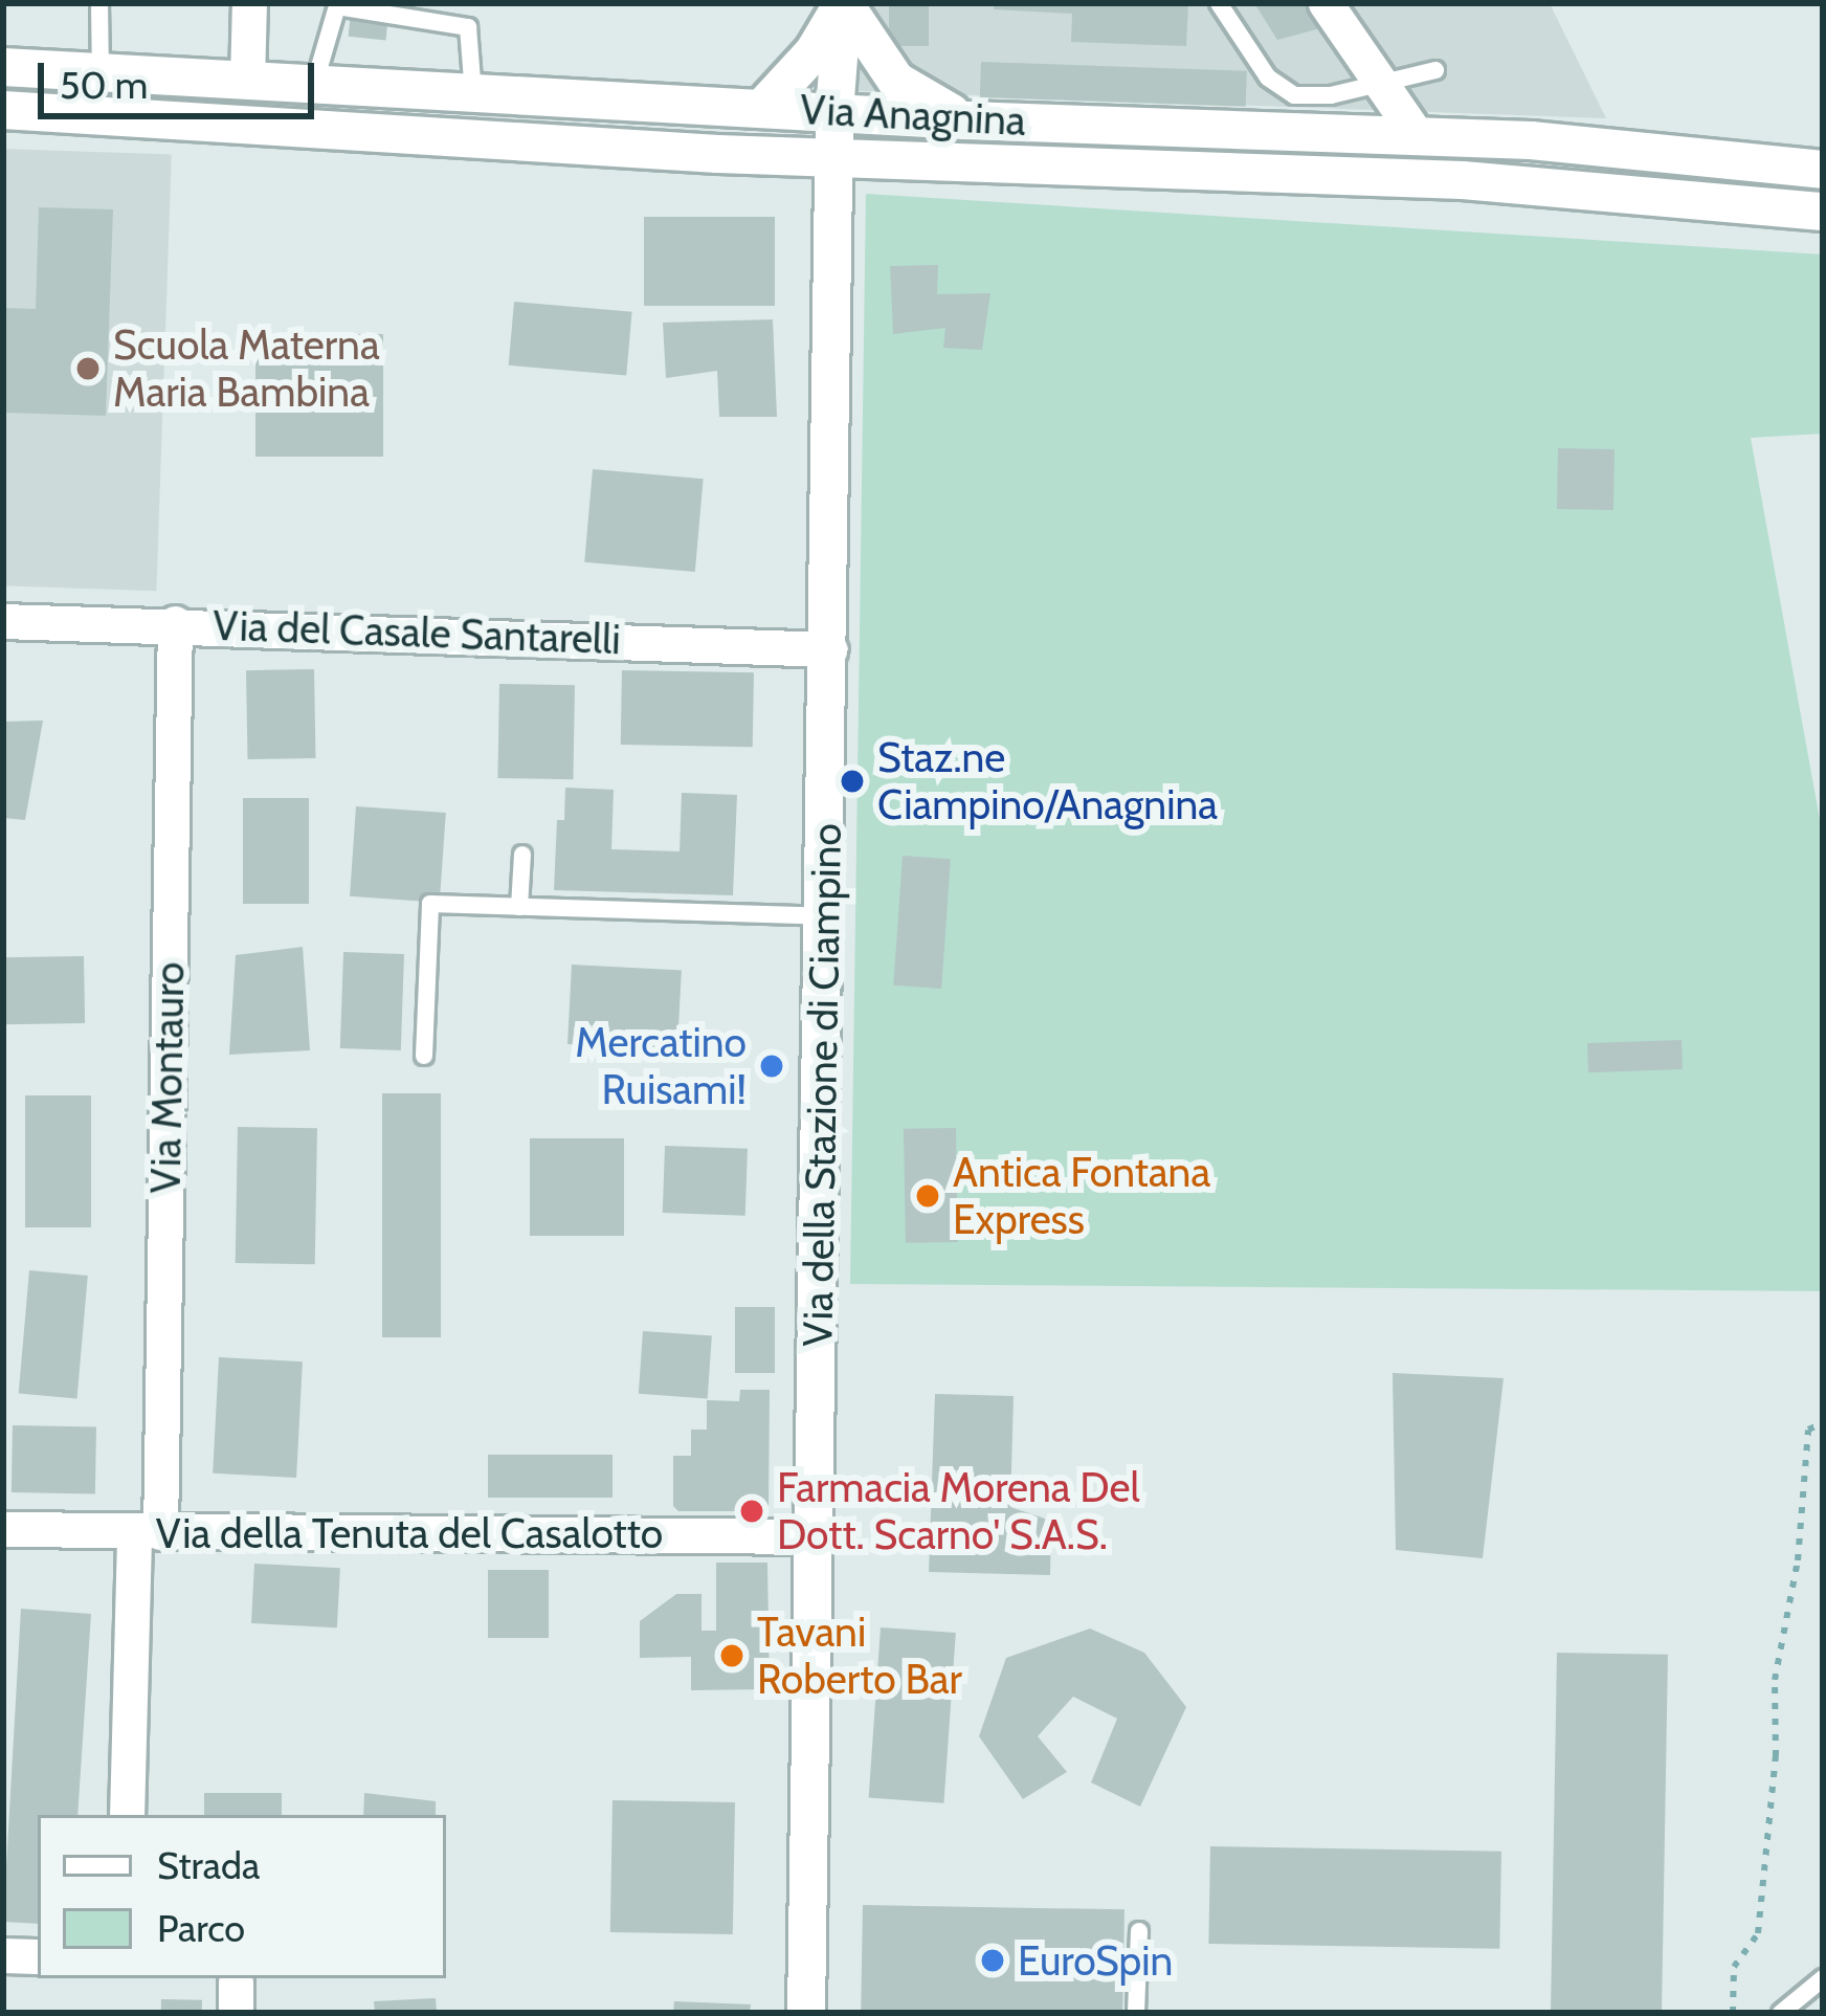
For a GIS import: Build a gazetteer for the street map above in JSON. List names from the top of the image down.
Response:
{
  "streets": {
    "main road": ["Via Anagnina", "Via della Stazione di Ciampino"],
    "street": ["Via del Casale Santarelli", "Via Montauro", "Via della Tenuta del Casalotto"]
  },
  "crossings": [
    ["Via Anagnina", "Via della Stazione di Ciampino"],
    ["Via del Casale Santarelli", "Via Montauro"],
    ["Via del Casale Santarelli", "Via della Stazione di Ciampino"],
    ["Via Montauro", "Via della Tenuta del Casalotto"],
    ["Via della Stazione di Ciampino", "Via della Tenuta del Casalotto"]
  ],
  "places": [
    "Scuola Materna Maria Bambina",
    "Staz.ne Ciampino/Anagnina",
    "Mercatino Ruisami!",
    "Antica Fontana Express",
    "Farmacia Morena Del Dott. Scarno' S.A.S.",
    "Tavani Roberto Bar",
    "EuroSpin"
  ],
  "legend": ["Strada", "Parco"],
  "scale_bar": "50 m"
}
